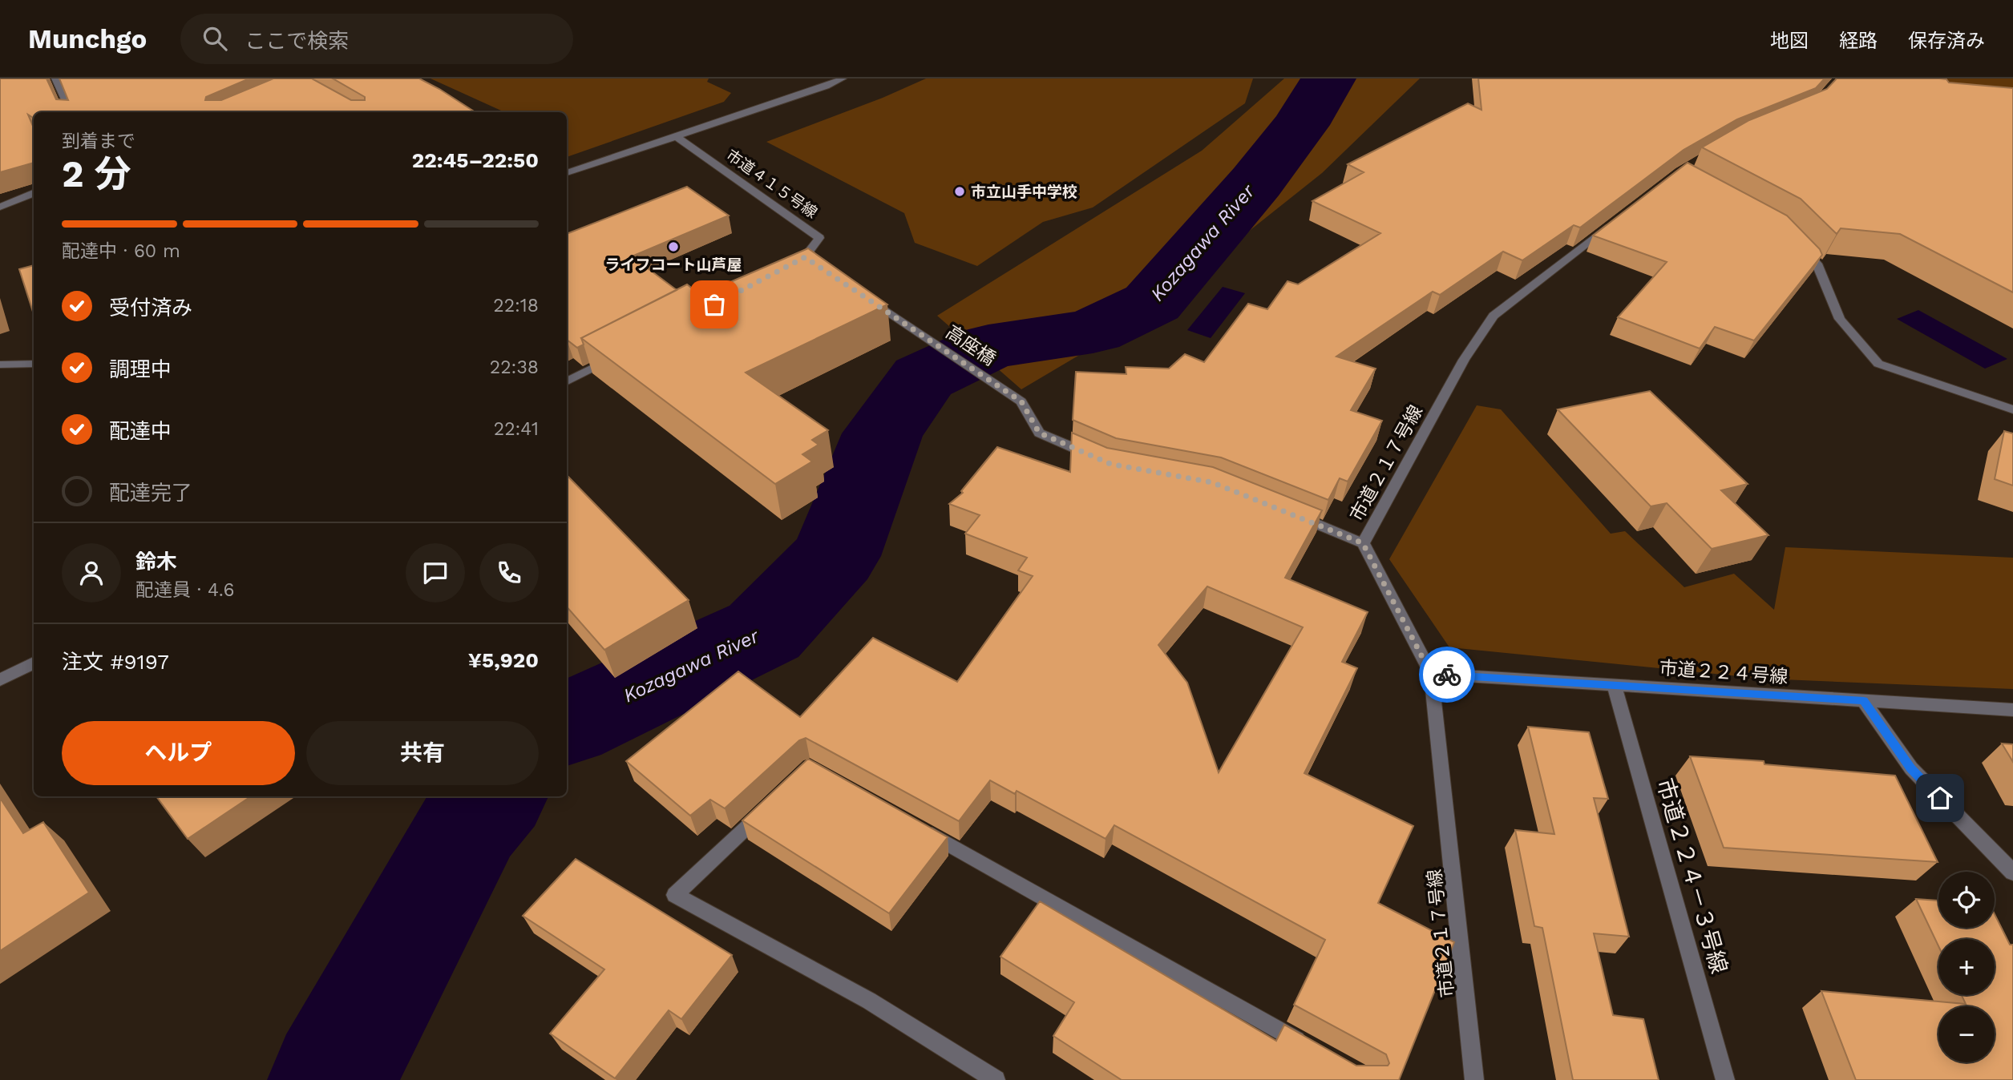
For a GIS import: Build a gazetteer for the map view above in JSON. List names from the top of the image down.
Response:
{
  "streets": {
    "street": [
      "市道４１５号線",
      "高座橋",
      "市道２１７号線",
      "市道２２４号線",
      "市道２２４－３号線"
    ]
  },
  "crossings": [
    ["市道２１７号線", "市道２２４号線"],
    ["市道２２４号線", "市道２２４－３号線"]
  ],
  "water": ["Kozagawa River"],
  "places": ["市立山手中学校", "ライフコート山芦屋"],
  "page": {
    "header": "Munchgo",
    "search": "ここで検索",
    "nav": ["地図", "経路", "保存済み"],
    "heading": ["2 分", "到着まで", "22:45–22:50"],
    "panel": [
      "鈴木",
      "配達員 · 4.6",
      "注文 #9197",
      "¥5,920"
    ],
    "bar": "配達中 · 60 m",
    "list": [
      ["受付済み", "22:18"],
      ["調理中", "22:38"],
      ["配達中", "22:41"],
      "配達完了"
    ],
    "buttons": ["ヘルプ", "共有"],
    "map_buttons": ["+", "−"]
  }
}
